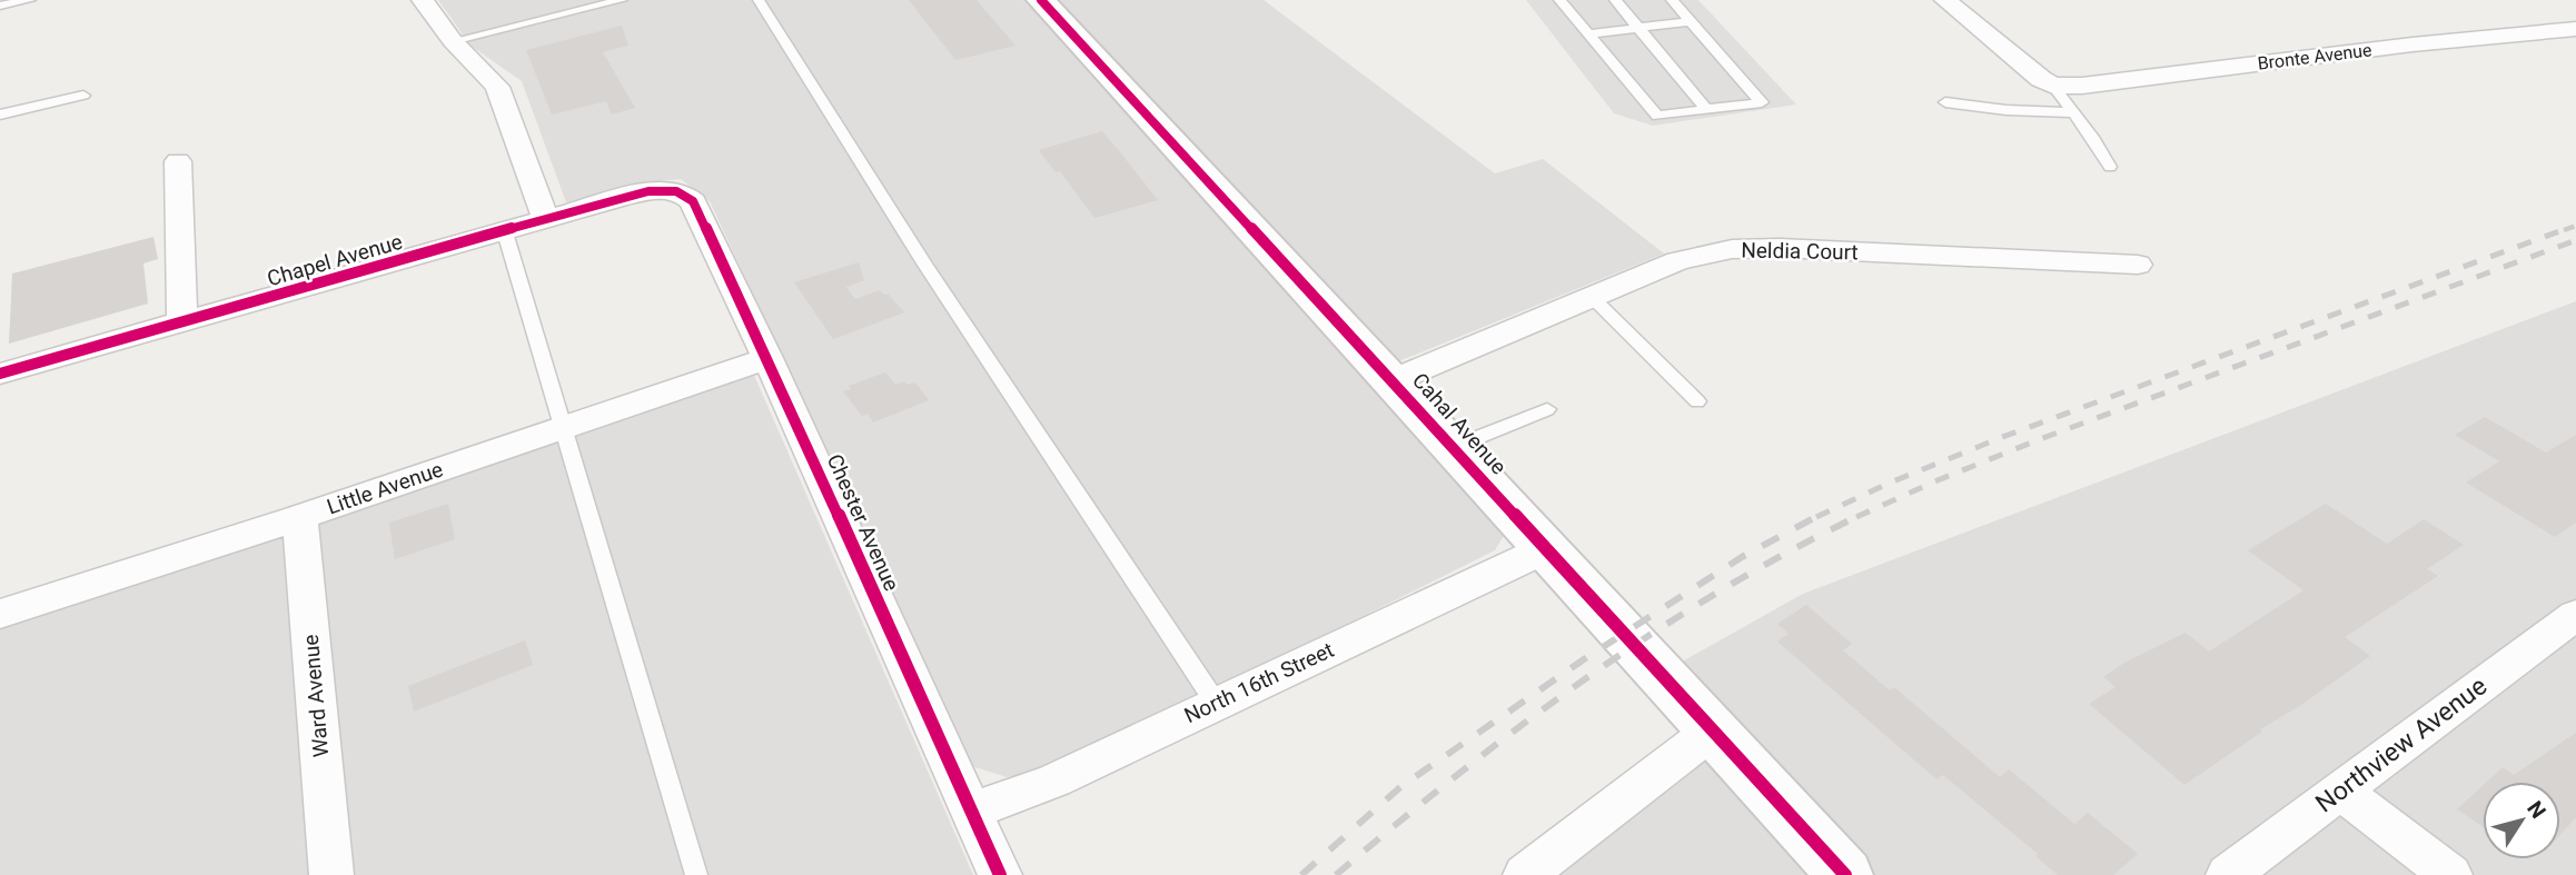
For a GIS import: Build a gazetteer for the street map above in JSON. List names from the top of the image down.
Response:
{
  "streets": {
    "street": [
      "Bronte Avenue",
      "Neldia Court",
      "Chapel Avenue",
      "Cahal Avenue",
      "Little Avenue",
      "Chester Avenue",
      "North 16th Street",
      "Ward Avenue",
      "Northview Avenue"
    ]
  },
  "crossings": [
    ["Neldia Court", "Cahal Avenue"],
    ["Chapel Avenue", "Chester Avenue"],
    ["Cahal Avenue", "North 16th Street"],
    ["Little Avenue", "Chester Avenue"],
    ["Little Avenue", "Ward Avenue"],
    ["Chester Avenue", "North 16th Street"]
  ],
  "north": "top right"
}
